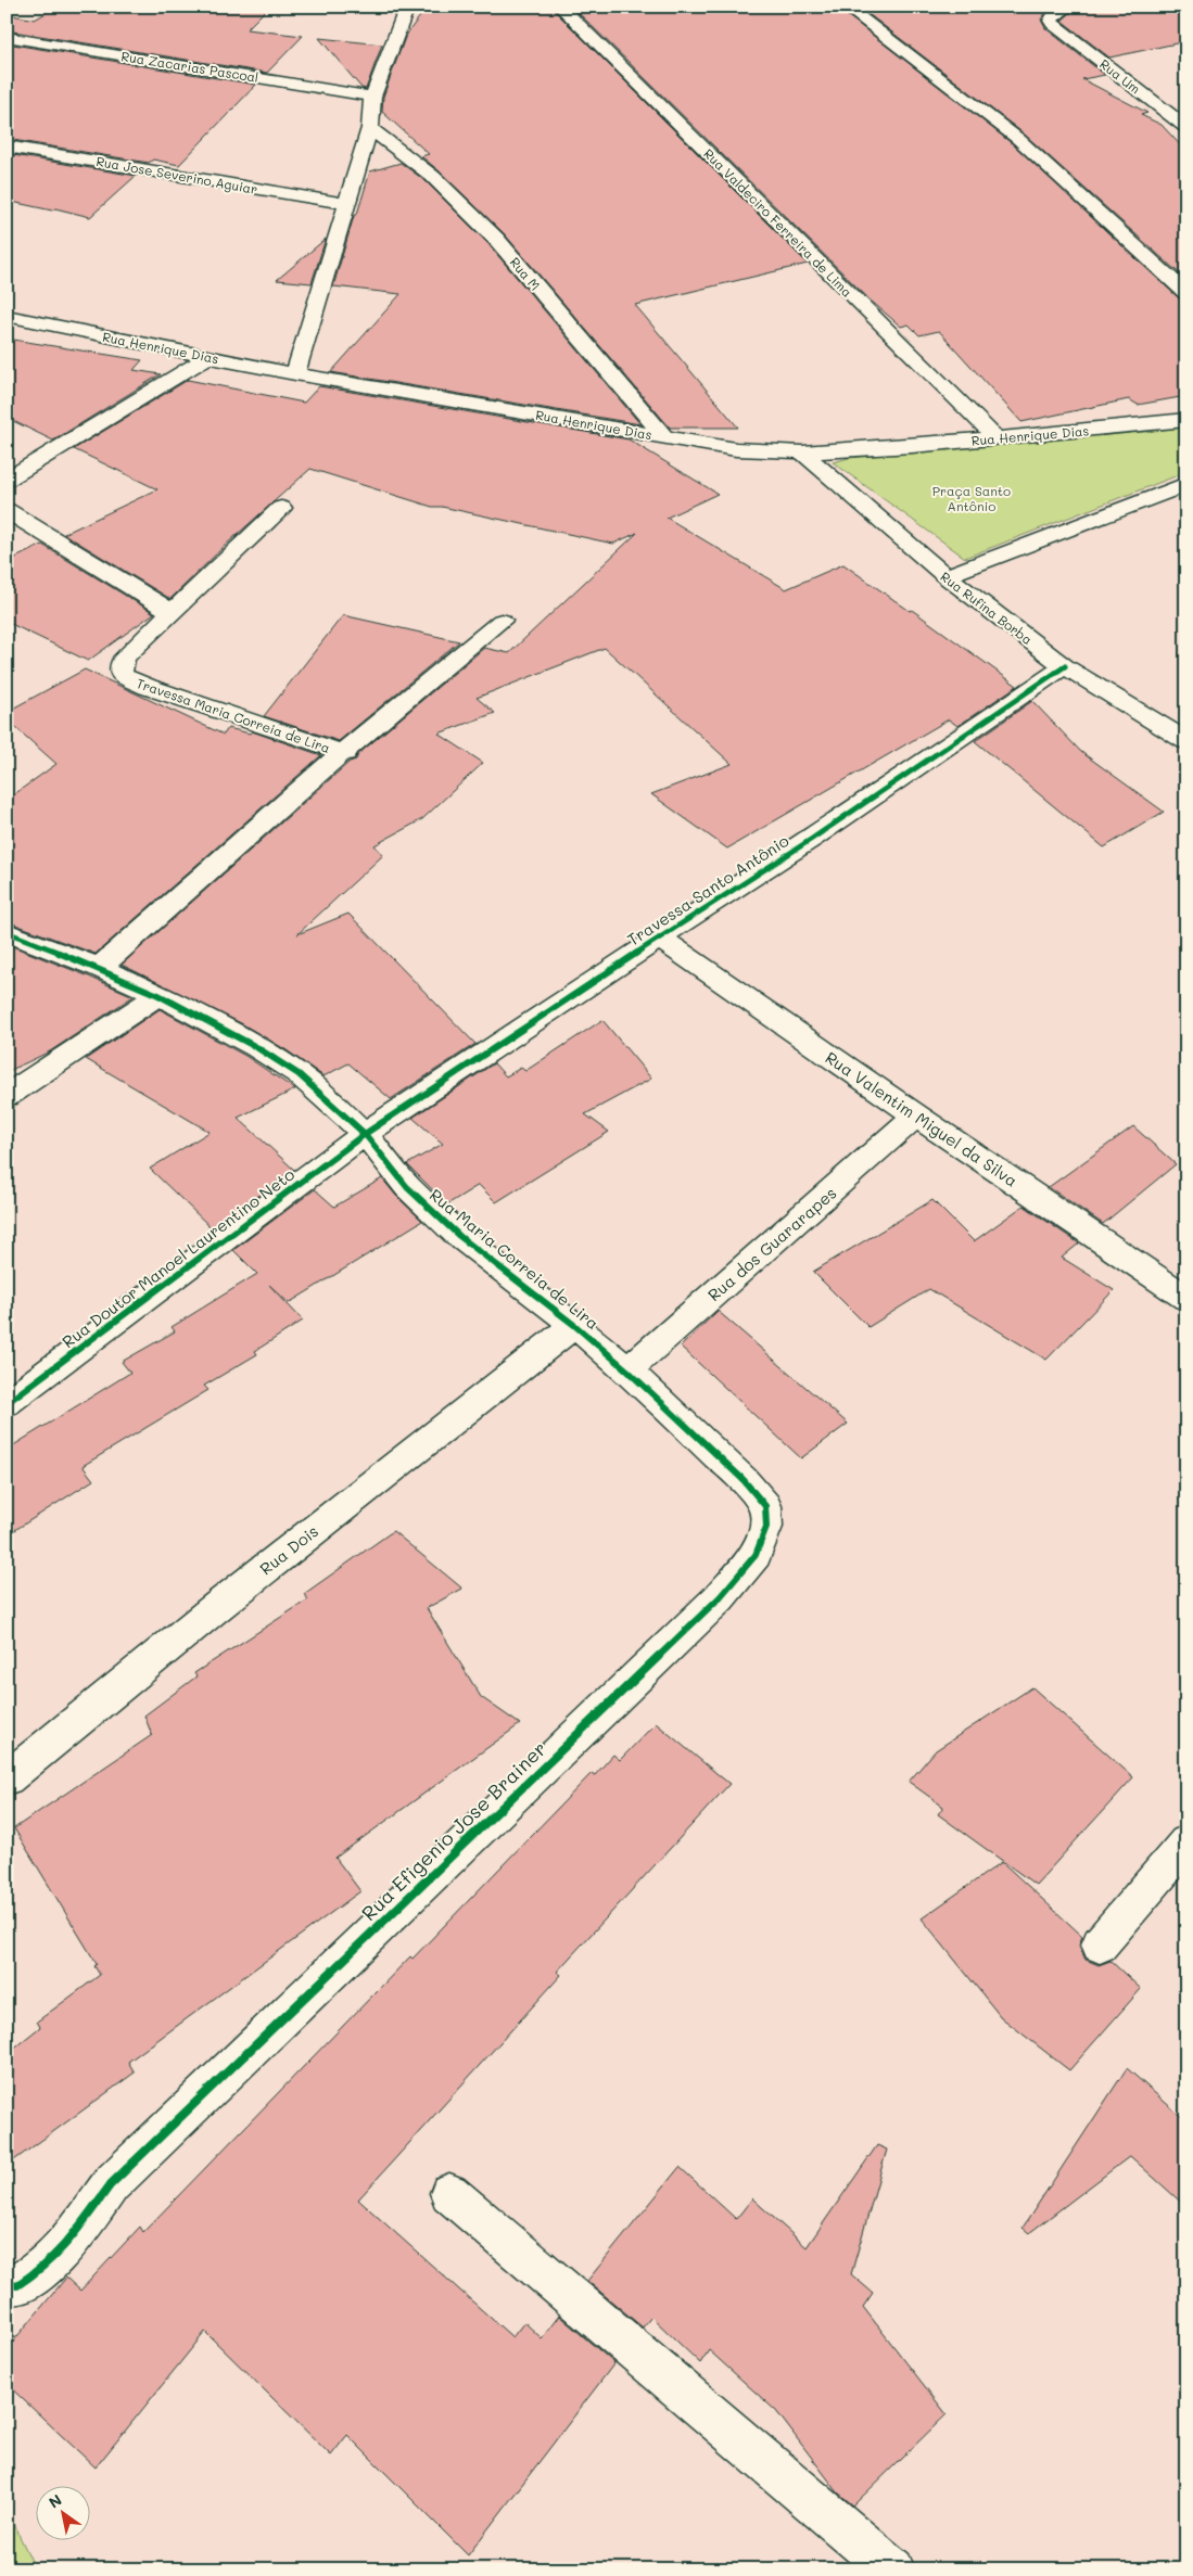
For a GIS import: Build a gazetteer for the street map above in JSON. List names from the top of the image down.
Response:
{
  "streets": {
    "street": [
      "Rua Zacarias Pascoal",
      "Rua Um",
      "Rua Jose Severino Aguiar",
      "Rua Valdeciro Ferreira de Lima",
      "Rua M",
      "Rua Henrique Dias",
      "Rua Rufina Borba",
      "Travessa Maria Correia de Lira",
      "Travessa Santo Antônio",
      "Rua Valentim Miguel da Silva",
      "Rua dos Guararapes",
      "Rua Doutor Manoel Laurentino Neto",
      "Rua Maria Correia de Lira",
      "Rua Dois",
      "Rua Efigenio Jose Brainer"
    ]
  },
  "crossings": [
    ["Rua Valdeciro Ferreira de Lima", "Rua Henrique Dias"],
    ["Rua M", "Rua Henrique Dias"],
    ["Rua Henrique Dias", "Rua Rufina Borba"],
    ["Rua Rufina Borba", "Travessa Santo Antônio"],
    ["Travessa Santo Antônio", "Rua Valentim Miguel da Silva"],
    ["Travessa Santo Antônio", "Rua Doutor Manoel Laurentino Neto"],
    ["Travessa Santo Antônio", "Rua Maria Correia de Lira"],
    ["Rua Valentim Miguel da Silva", "Rua dos Guararapes"],
    ["Rua dos Guararapes", "Rua Maria Correia de Lira"],
    ["Rua Doutor Manoel Laurentino Neto", "Rua Maria Correia de Lira"],
    ["Rua Maria Correia de Lira", "Rua Dois"],
    ["Rua Maria Correia de Lira", "Rua Efigenio Jose Brainer"]
  ],
  "parks": ["Praça Santo Antônio"],
  "north": "top left"
}
